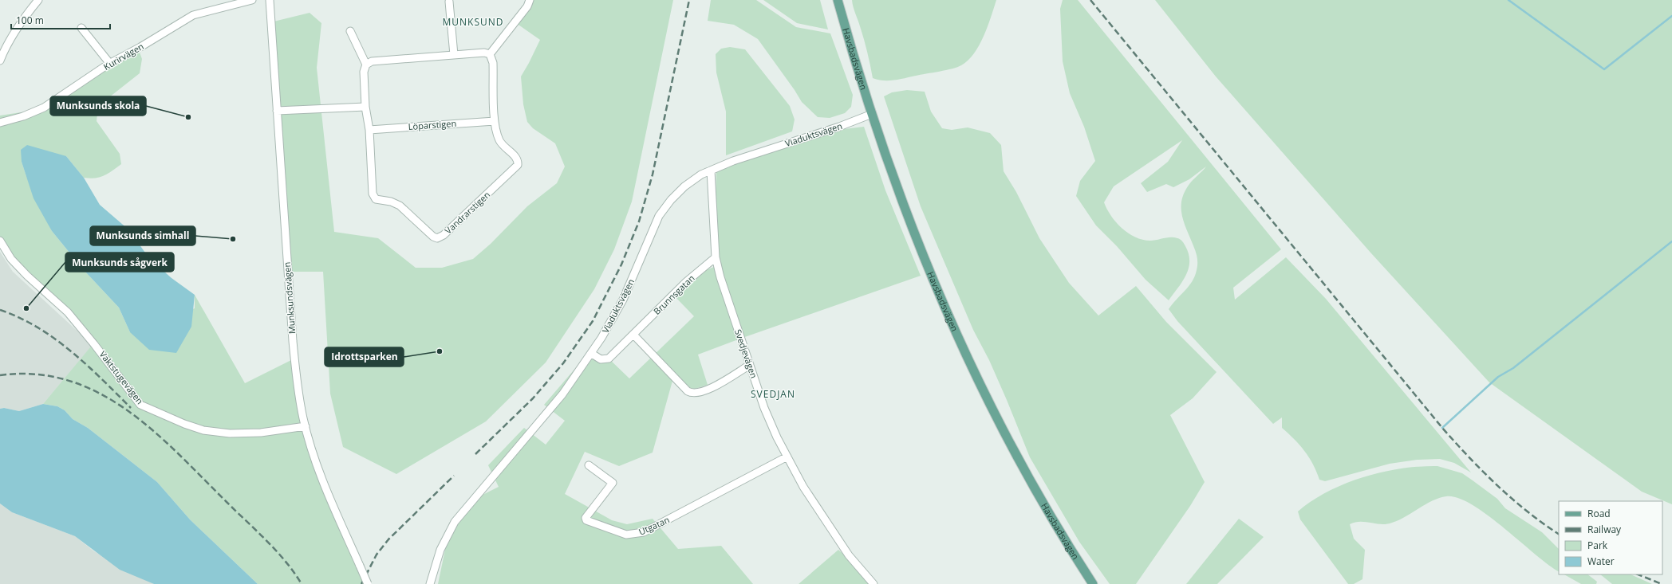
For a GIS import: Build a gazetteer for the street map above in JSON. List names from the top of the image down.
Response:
{
  "streets": {
    "main road": ["Havsbadsvägen"],
    "street": [
      "Kurirvägen",
      "Löparstigen",
      "Viaduktsvägen",
      "Vandrarstigen",
      "Brunnsgatan",
      "Munksundsvägen",
      "Svedjevägen",
      "Vaktstugevägen",
      "Utgatan"
    ]
  },
  "crossings": [
    ["Havsbadsvägen", "Viaduktsvägen"],
    ["Löparstigen", "Vandrarstigen"],
    ["Viaduktsvägen", "Brunnsgatan"],
    ["Viaduktsvägen", "Svedjevägen"],
    ["Brunnsgatan", "Svedjevägen"],
    ["Munksundsvägen", "Vaktstugevägen"],
    ["Svedjevägen", "Utgatan"]
  ],
  "districts": ["MUNKSUND", "SVEDJAN"],
  "places": [
    "Munksunds skola",
    "Munksunds simhall",
    "Munksunds sågverk",
    "Idrottsparken"
  ],
  "legend": [
    "Road",
    "Railway",
    "Park",
    "Water"
  ],
  "scale_bar": "100 m"
}
